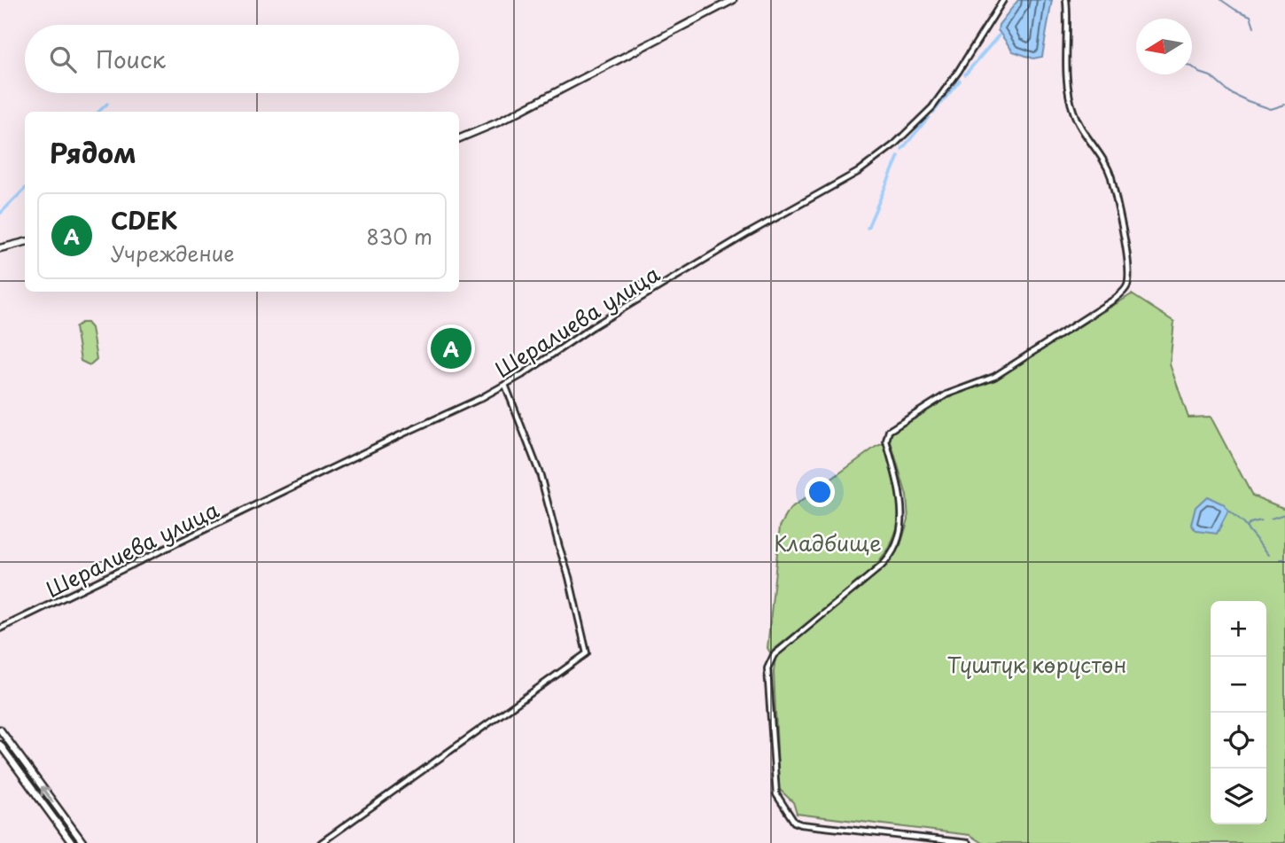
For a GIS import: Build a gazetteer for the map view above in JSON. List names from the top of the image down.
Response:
{
  "streets": {
    "street": ["Шералиева улица"]
  },
  "parks": ["Кладбище", "Түштүк көрүстөн"],
  "north": "left",
  "page": {
    "search": "Поиск",
    "heading": "Рядом",
    "list": [
      {
        "mark": "A",
        "name": "CDEK",
        "note": "Учреждение",
        "value": "830 m"
      }
    ],
    "pins": "A",
    "map_buttons": ["+", "−"]
  }
}
